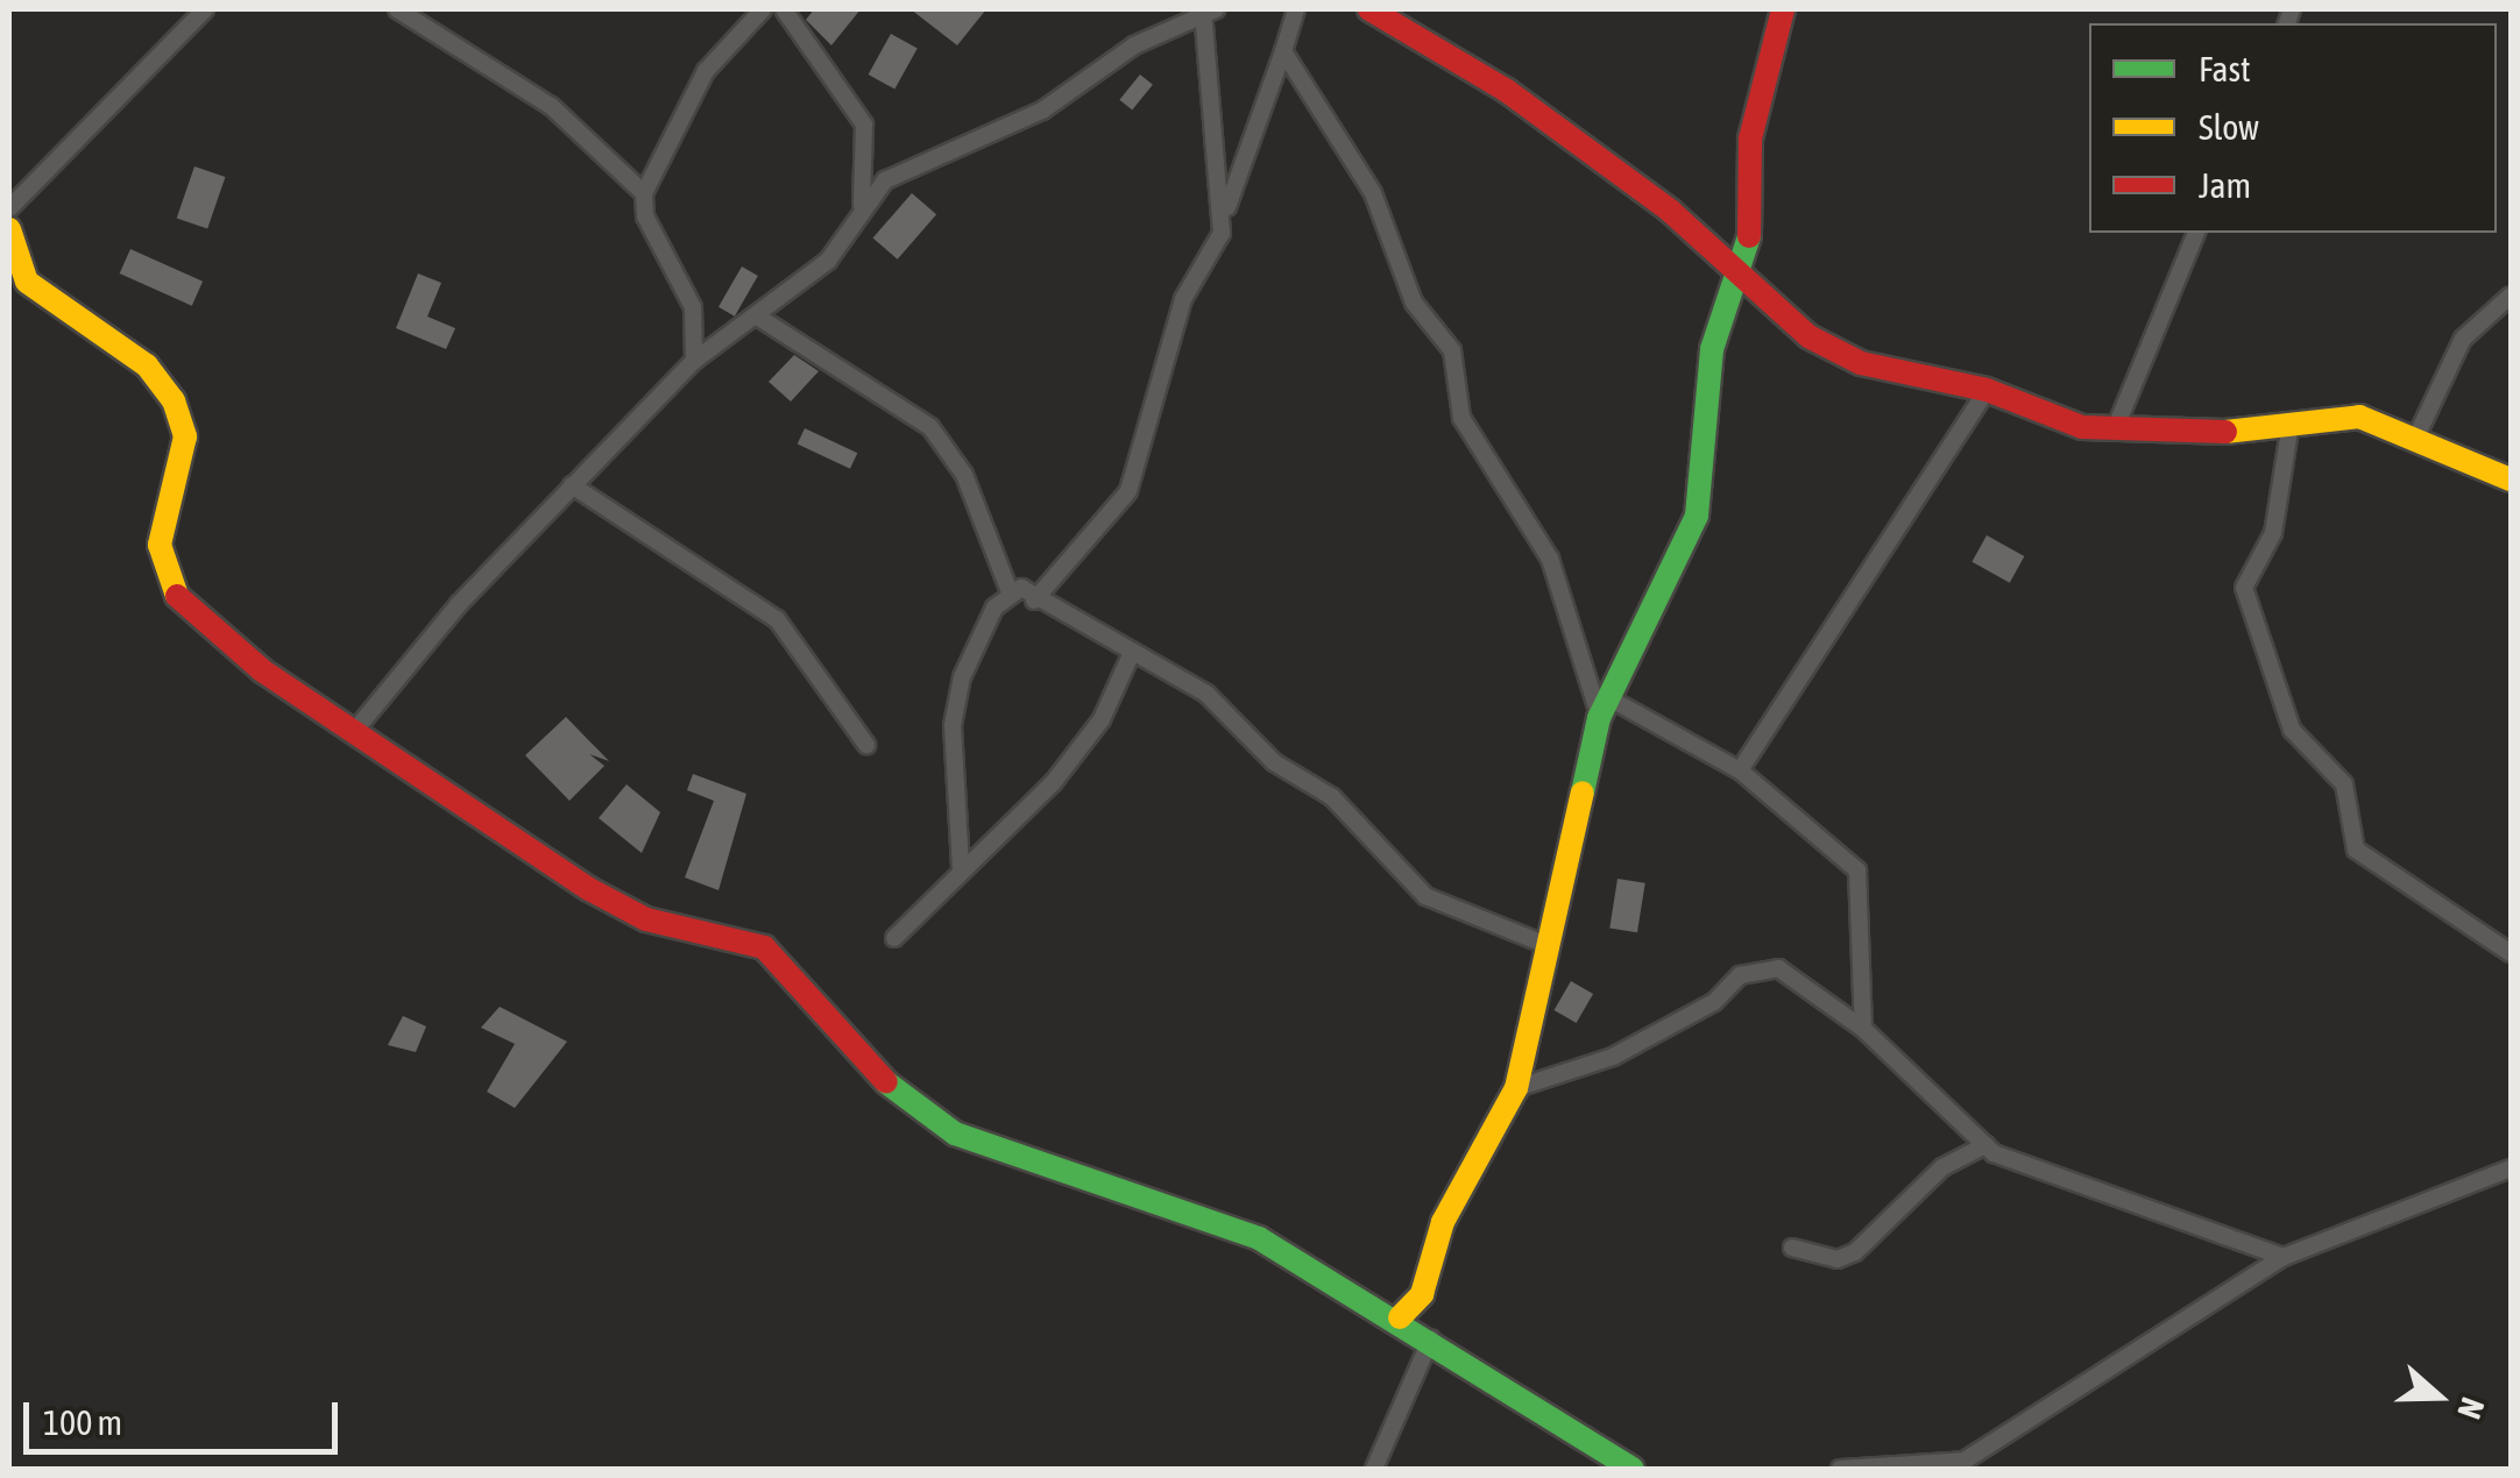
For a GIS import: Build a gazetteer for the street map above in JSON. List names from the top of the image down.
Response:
{
  "legend": ["Fast", "Slow", "Jam"],
  "scale_bar": "100 m",
  "north": "right"
}
